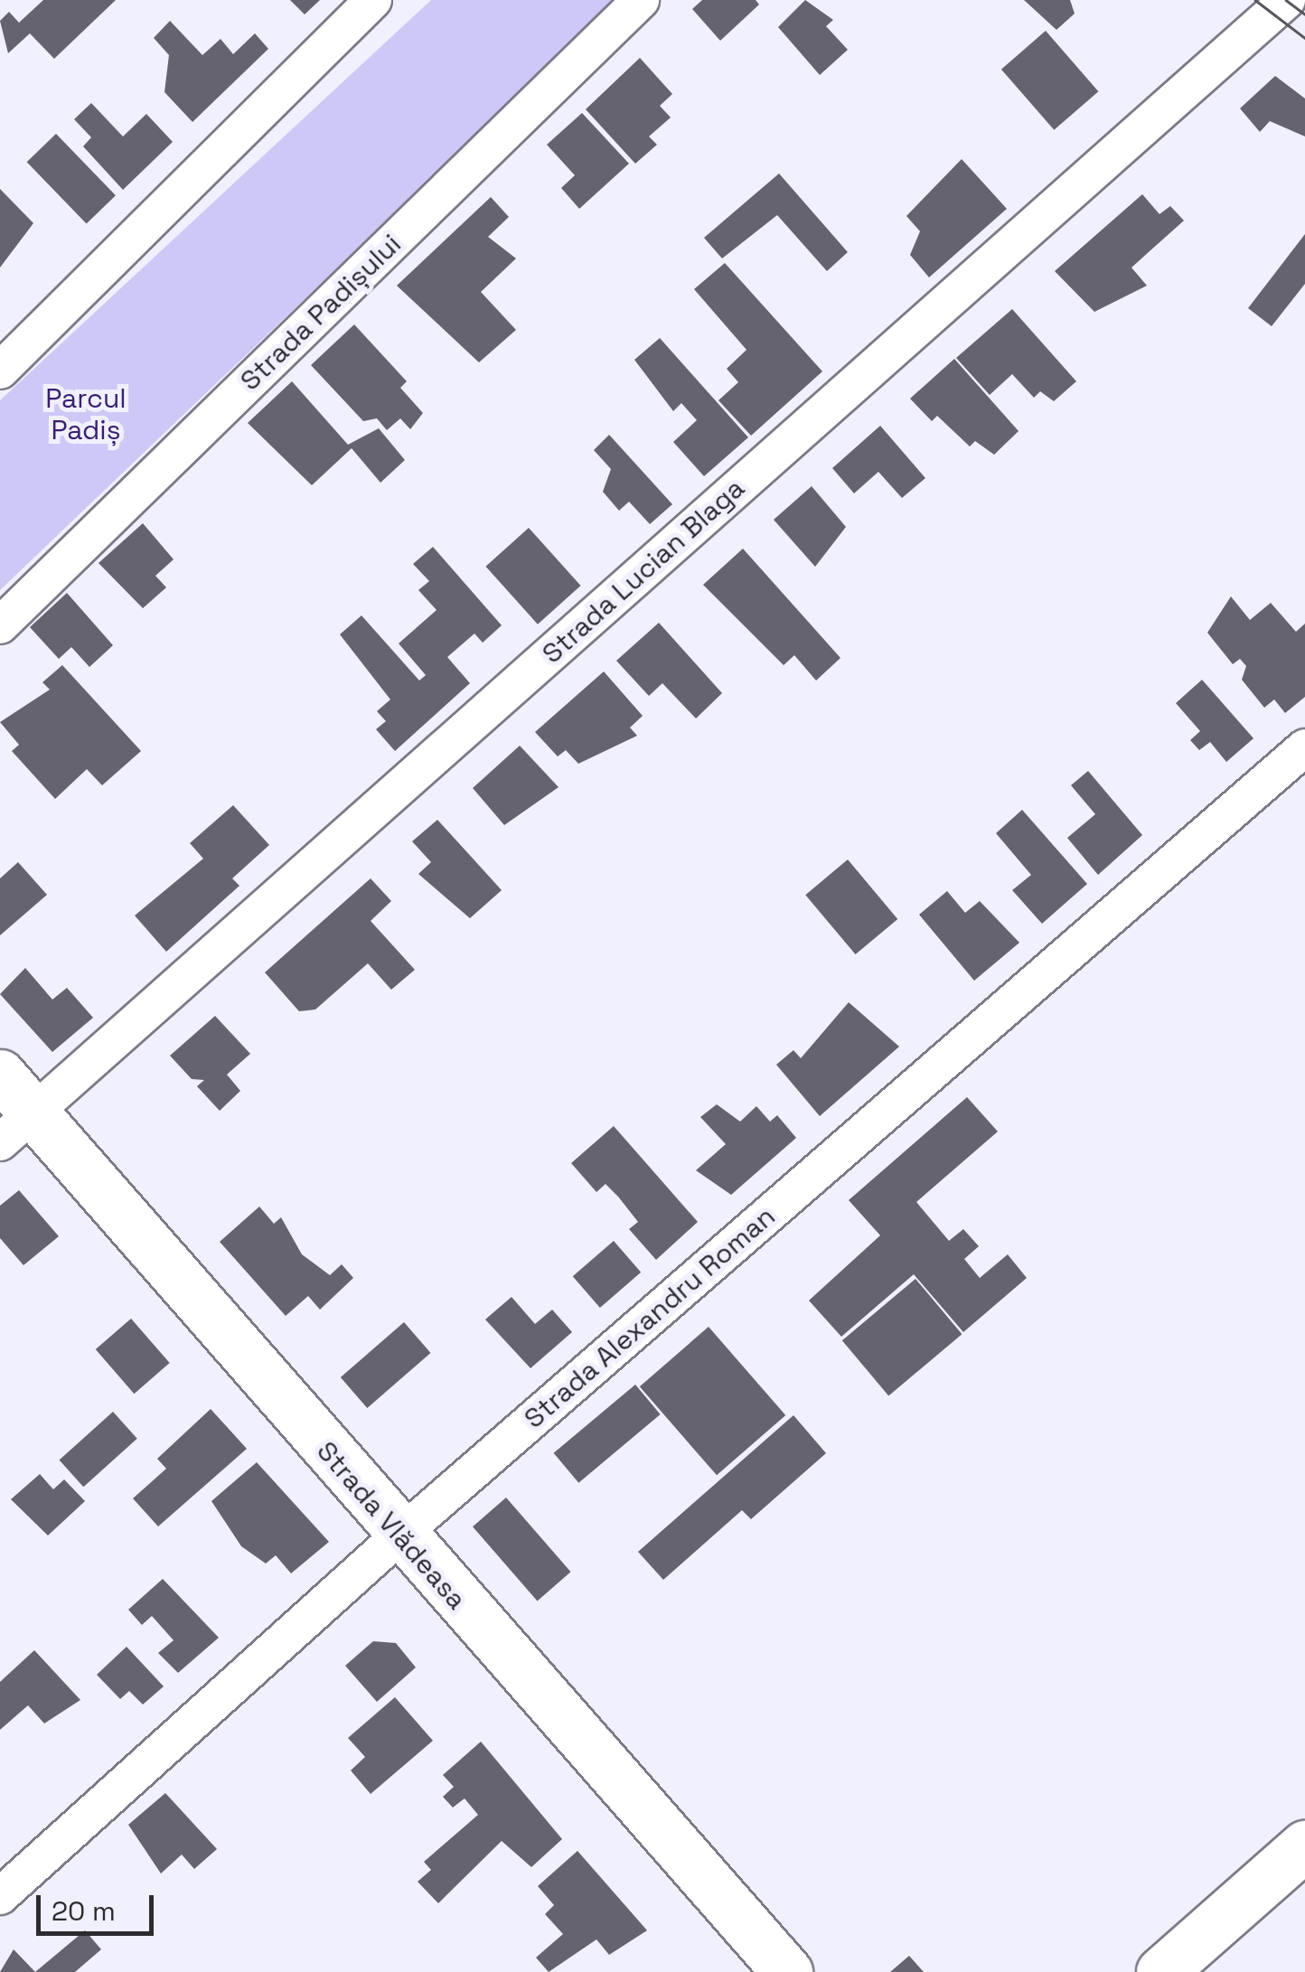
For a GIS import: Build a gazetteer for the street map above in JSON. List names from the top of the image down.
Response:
{
  "streets": {
    "street": [
      "Strada Padișului",
      "Strada Lucian Blaga",
      "Strada Alexandru Roman",
      "Strada Vlădeasa"
    ]
  },
  "crossings": [
    ["Strada Lucian Blaga", "Strada Vlădeasa"],
    ["Strada Alexandru Roman", "Strada Vlădeasa"]
  ],
  "parks": ["Parcul Padiș"],
  "scale_bar": "20 m"
}
